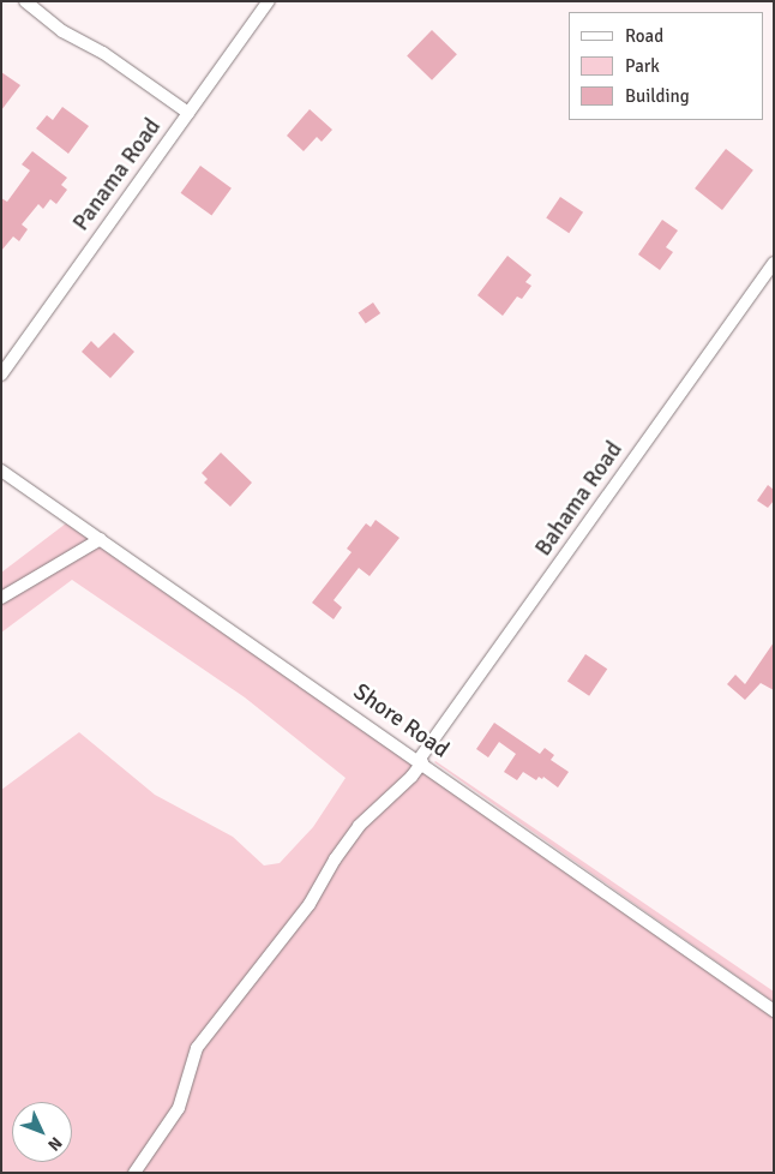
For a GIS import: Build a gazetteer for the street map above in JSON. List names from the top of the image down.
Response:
{
  "streets": {
    "street": ["Panama Road", "Bahama Road", "Shore Road"]
  },
  "crossings": [
    ["Bahama Road", "Shore Road"]
  ],
  "legend": ["Road", "Park", "Building"],
  "north": "bottom right"
}
